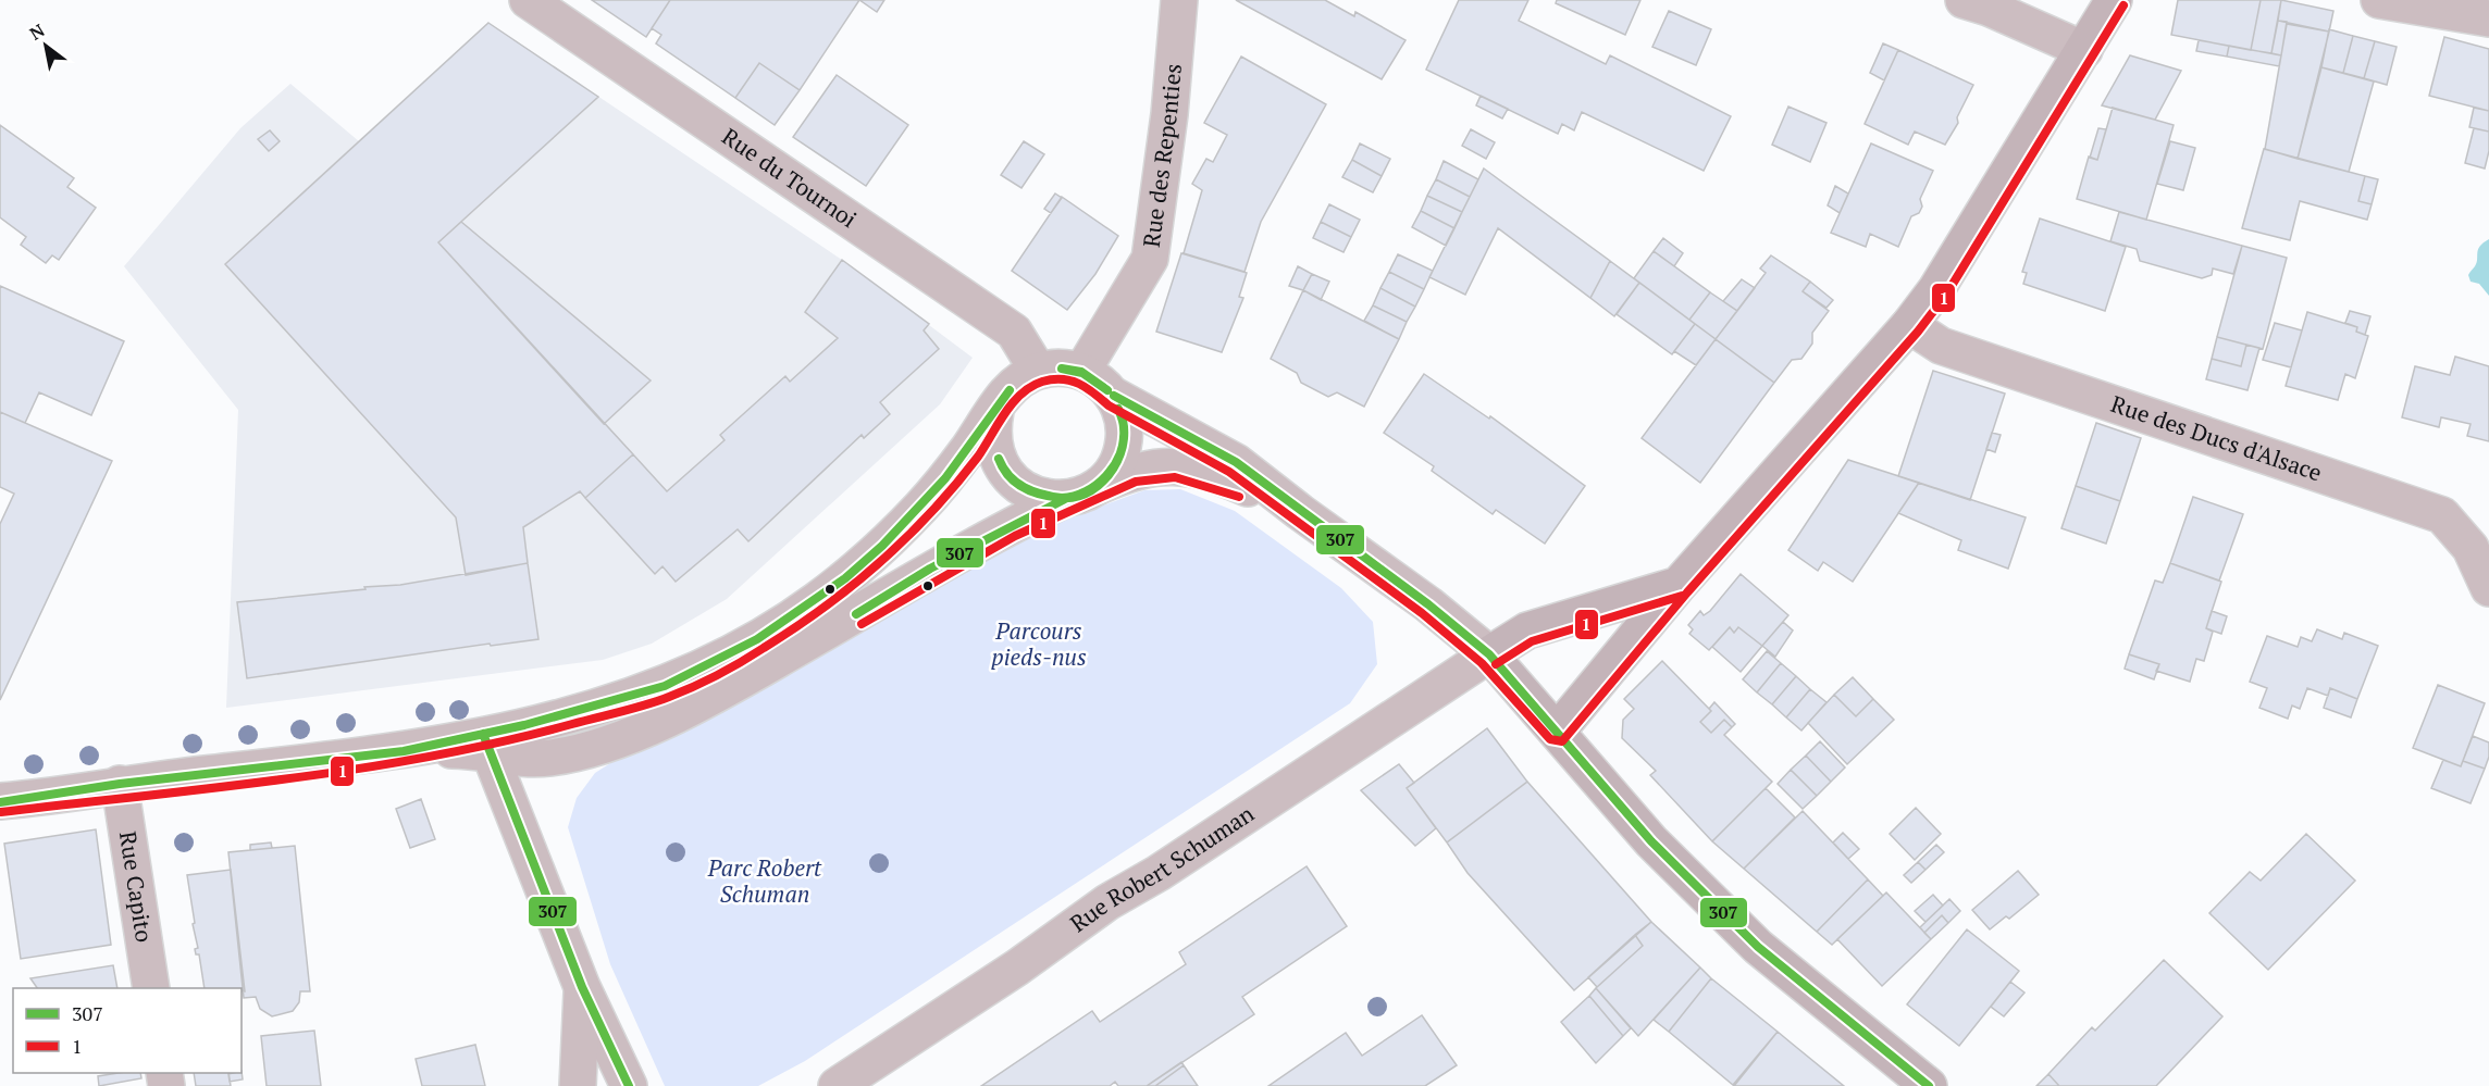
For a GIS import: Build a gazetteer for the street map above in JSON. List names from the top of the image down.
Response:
{
  "streets": {
    "street": [
      "Rue des Repenties",
      "Rue du Tournoi",
      "Rue des Ducs d'Alsace",
      "Rue Robert Schuman",
      "Rue Capito"
    ]
  },
  "crossings": [
    ["Rue des Repenties", "Rue du Tournoi"]
  ],
  "parks": ["Parcours pieds-nus", "Parc Robert Schuman"],
  "lines": ["transit line 1", "transit line 307"],
  "legend": ["307", "1"],
  "north": "top left"
}
